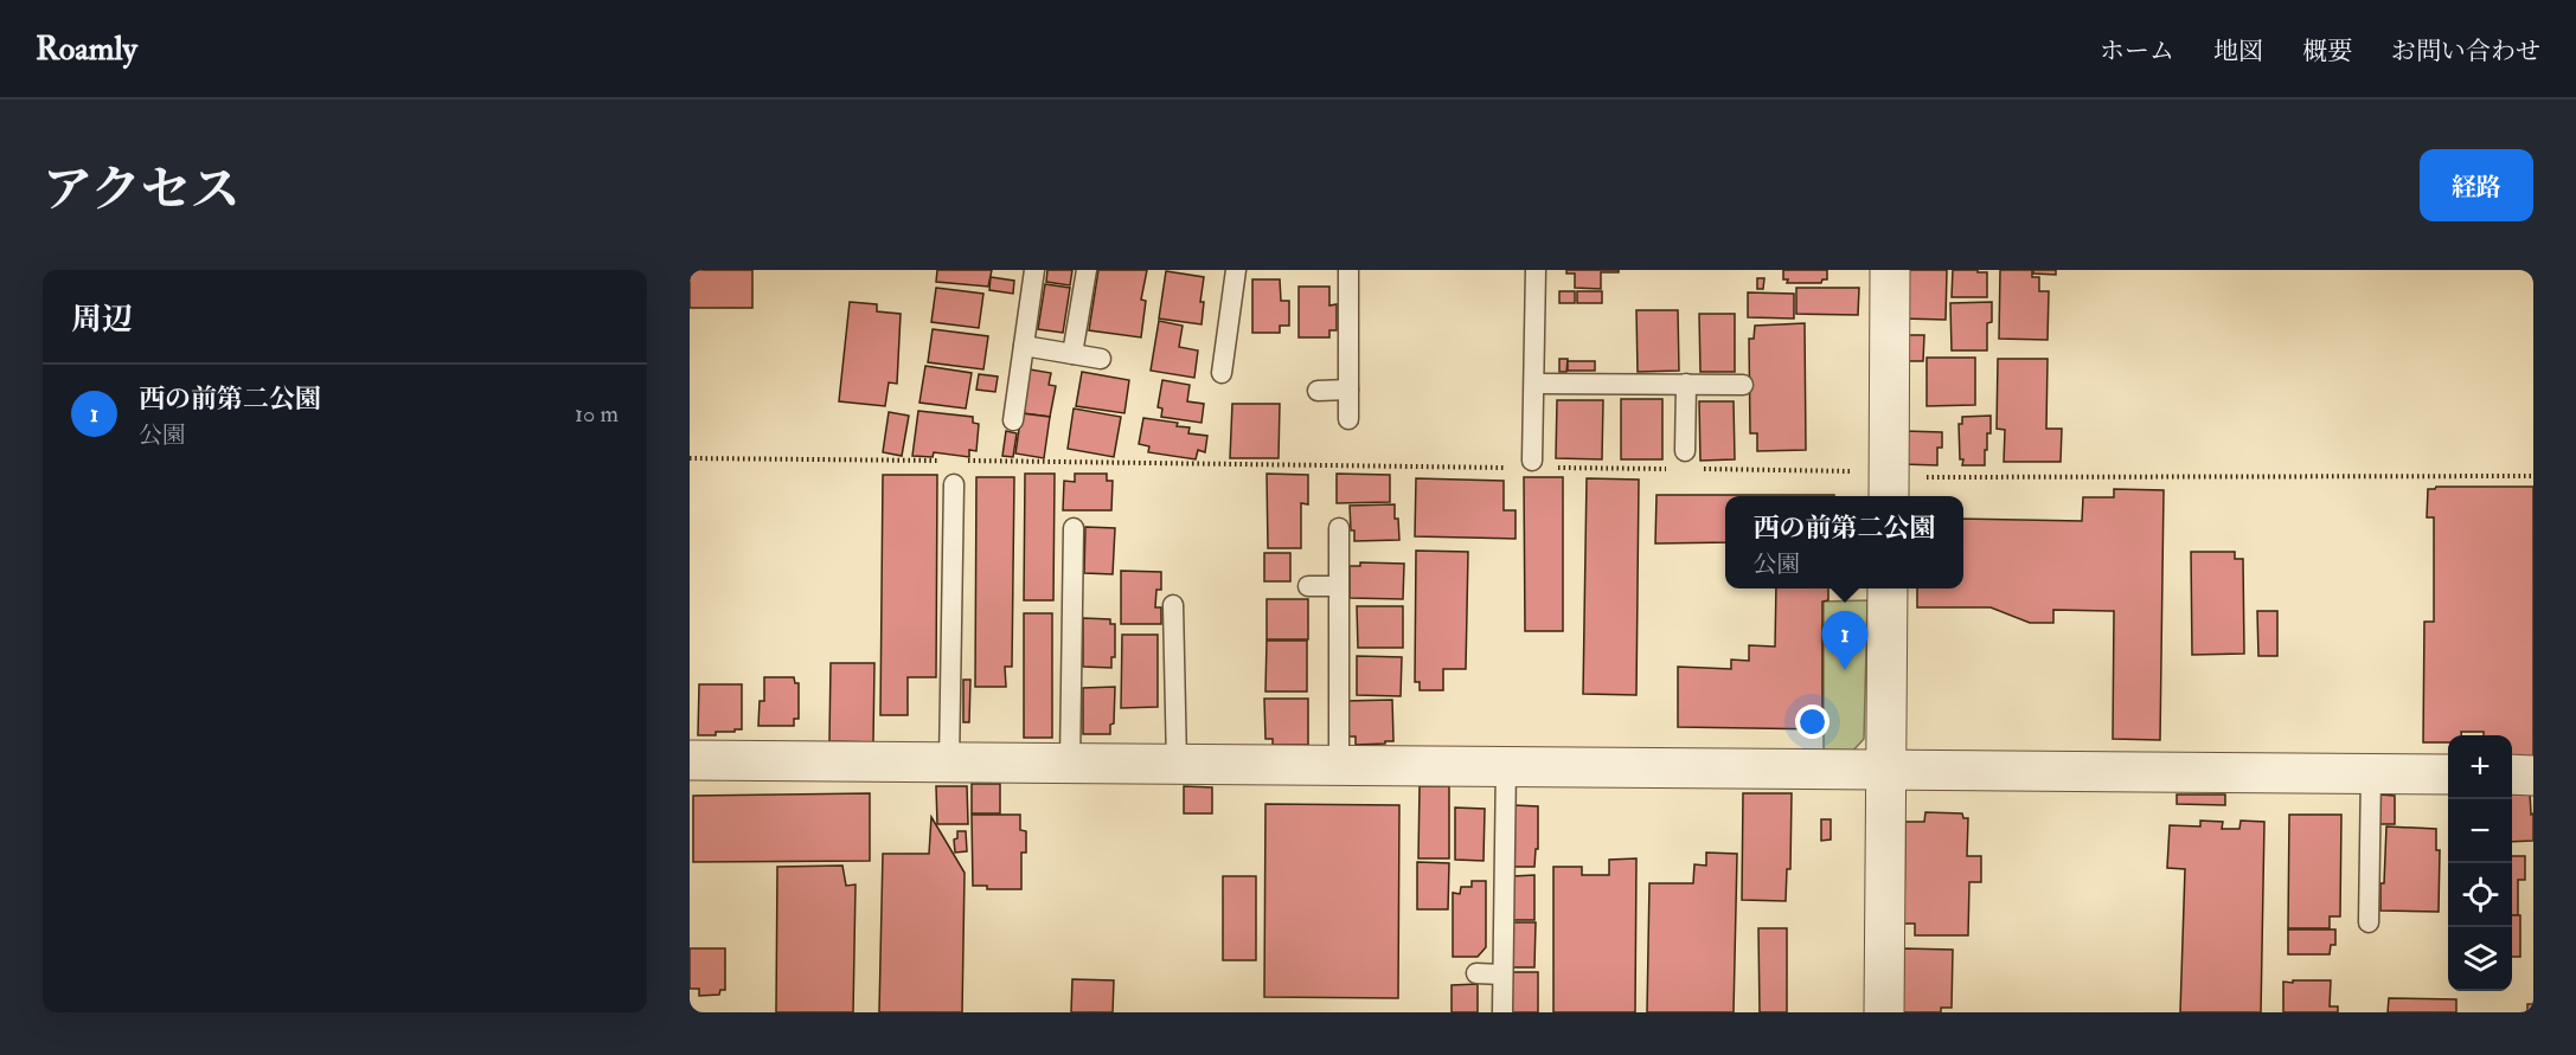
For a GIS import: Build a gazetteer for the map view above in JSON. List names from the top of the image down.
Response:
{
  "page": {
    "header": "Roamly",
    "nav": [
      "ホーム",
      "地図",
      "概要",
      "お問い合わせ"
    ],
    "title": "アクセス",
    "buttons": "経路",
    "heading": "周辺",
    "list": [
      {
        "mark": "1",
        "name": "西の前第二公園",
        "note": "公園",
        "value": "10 m"
      }
    ],
    "popup": ["西の前第二公園", "公園"],
    "pins": "1",
    "map_buttons": ["+", "−"]
  }
}
